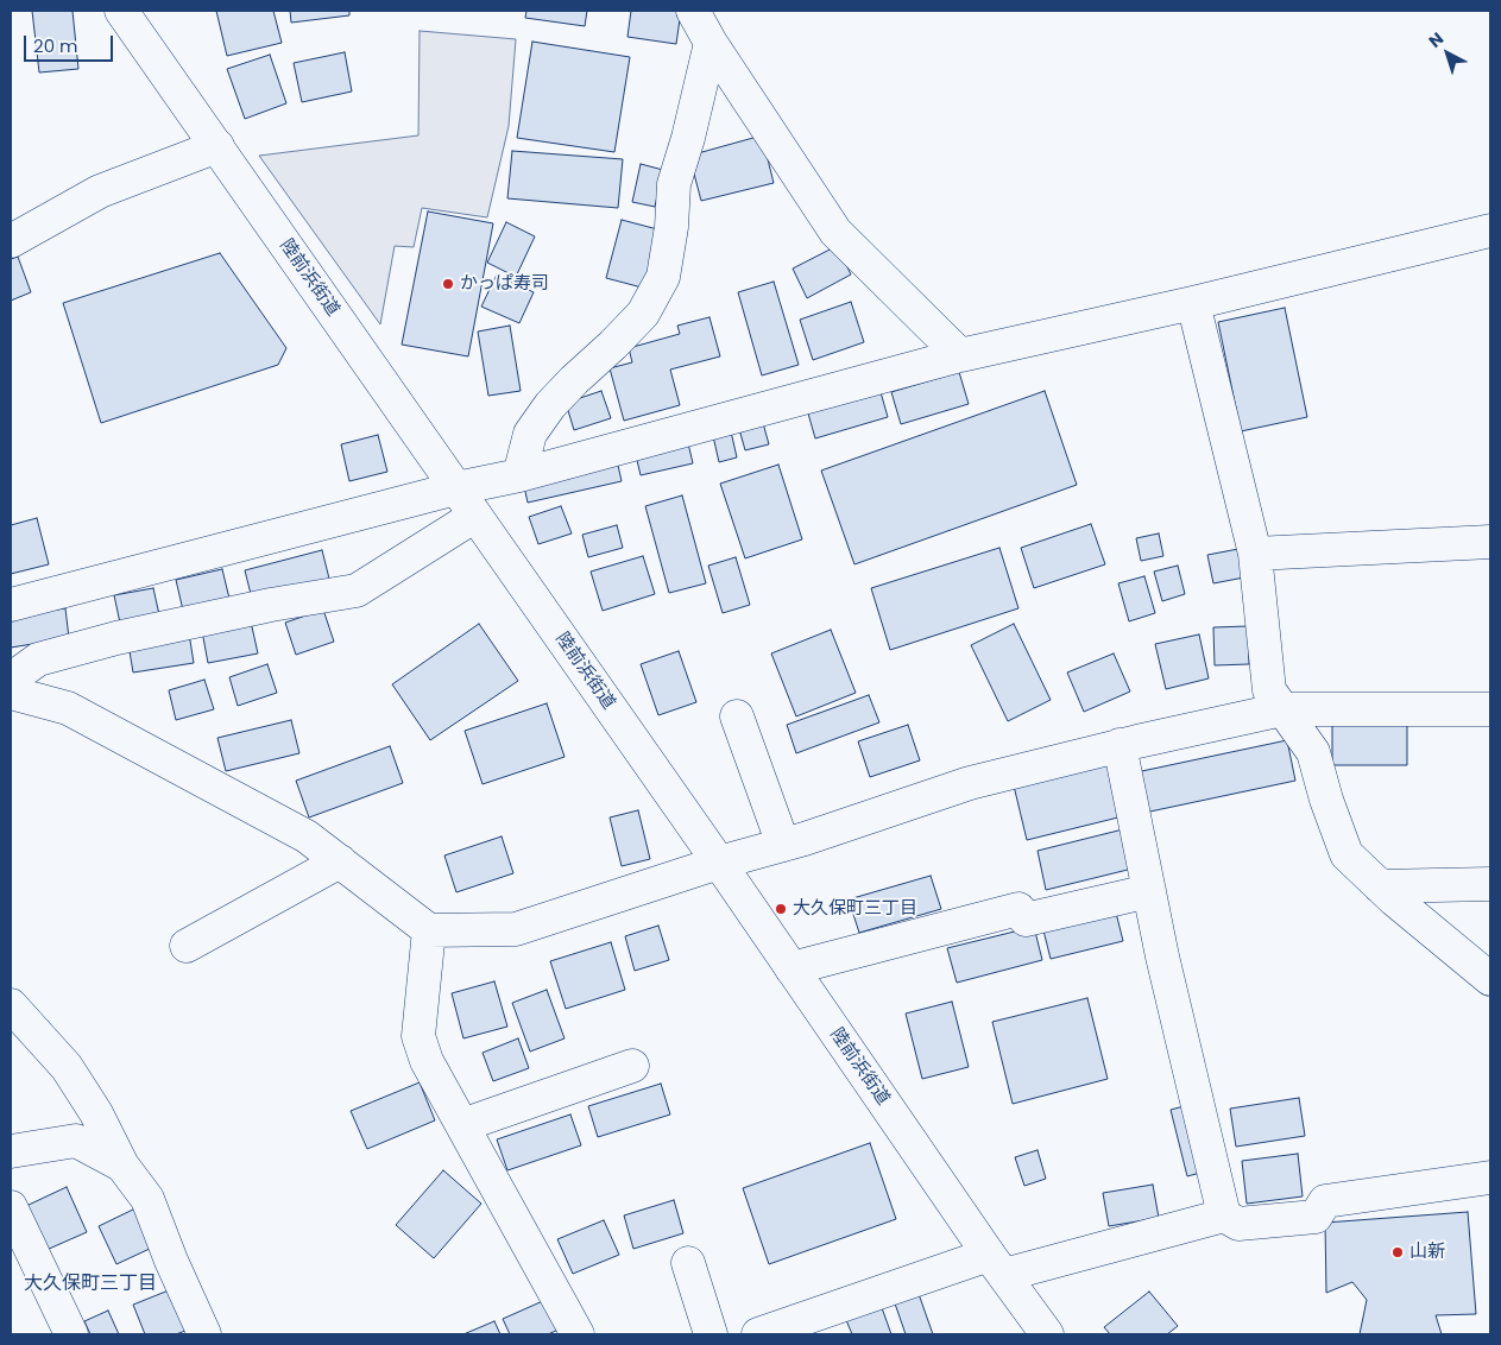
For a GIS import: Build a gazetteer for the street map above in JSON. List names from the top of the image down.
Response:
{
  "streets": {
    "main road": ["陸前浜街道"]
  },
  "districts": ["大久保町三丁目"],
  "places": ["かっぱ寿司", "大久保町三丁目", "山新"],
  "scale_bar": "20 m",
  "north": "top left"
}
